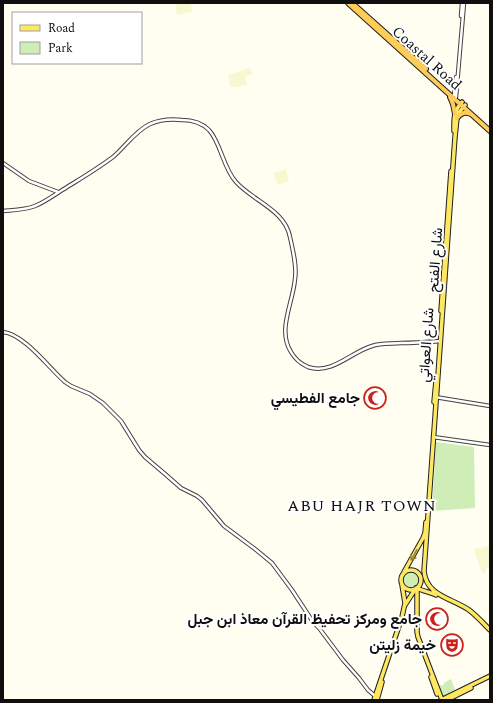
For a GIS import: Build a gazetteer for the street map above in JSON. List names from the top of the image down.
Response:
{
  "streets": {
    "highway": ["Coastal Road"],
    "main road": ["شارع العواتي"]
  },
  "districts": ["ABU HAJR TOWN"],
  "places": {
    "mosque": ["جامع الفطيسي", "جامع ومركز تحفيظ القرآن معاذ ابن جبل"],
    "theatre": ["خيمة زليتن"]
  },
  "legend": ["Road", "Park"]
}
